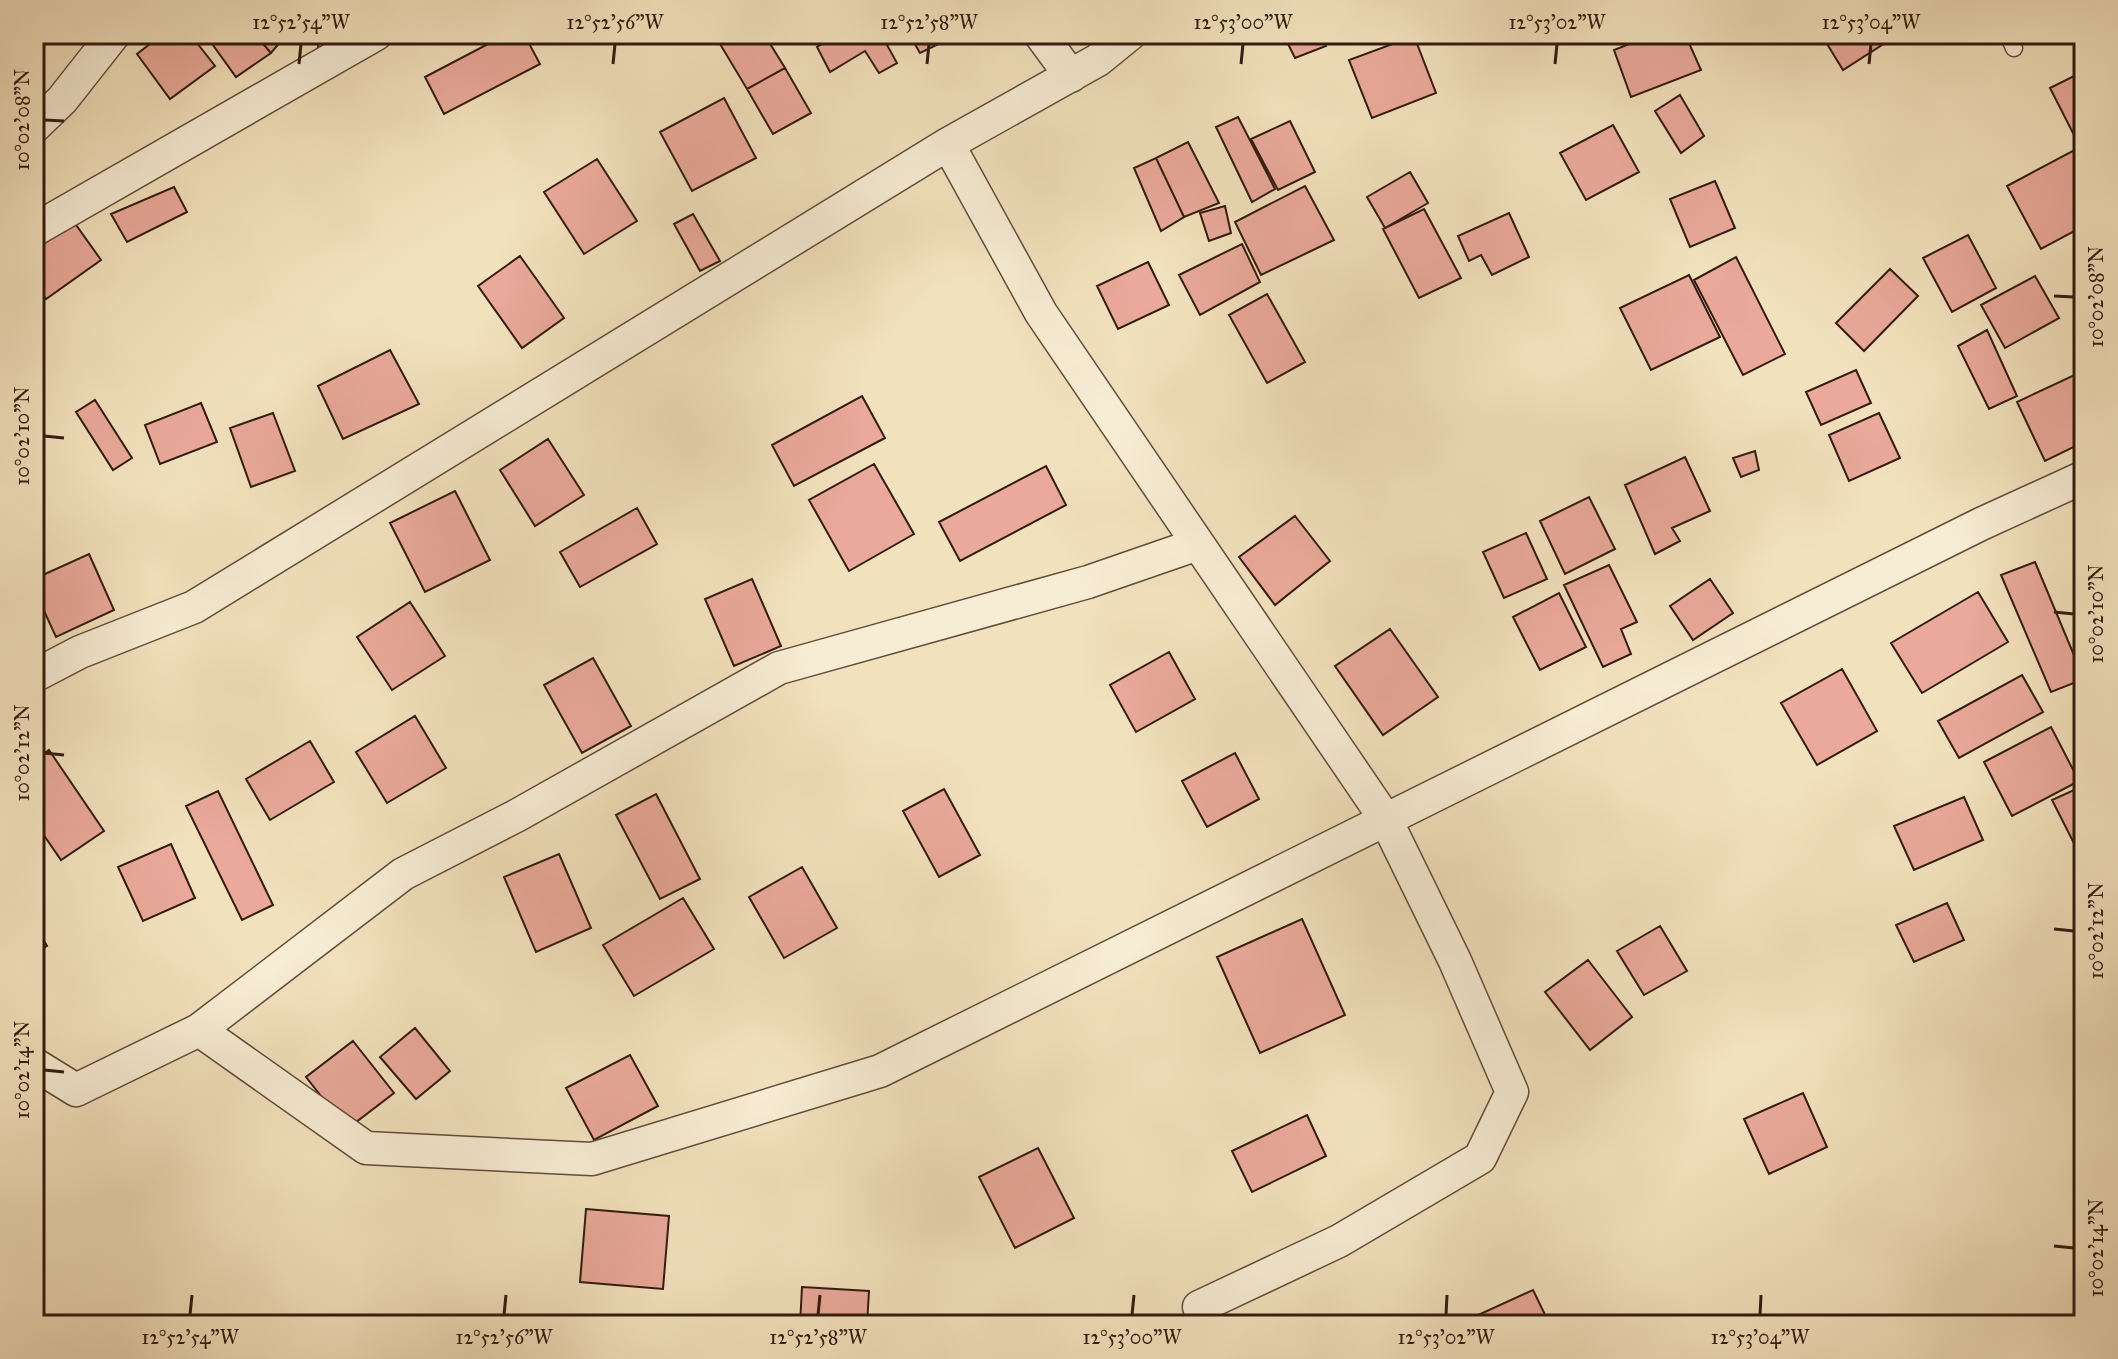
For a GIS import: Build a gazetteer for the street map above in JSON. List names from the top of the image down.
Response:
{
  "coordinates": [
    "12°52'54\"W",
    "12°52'56\"W",
    "12°52'58\"W",
    "12°53'00\"W",
    "12°53'02\"W",
    "12°53'04\"W",
    "10°02'08\"N",
    "10°02'10\"N",
    "10°02'12\"N",
    "10°02'14\"N"
  ]
}
